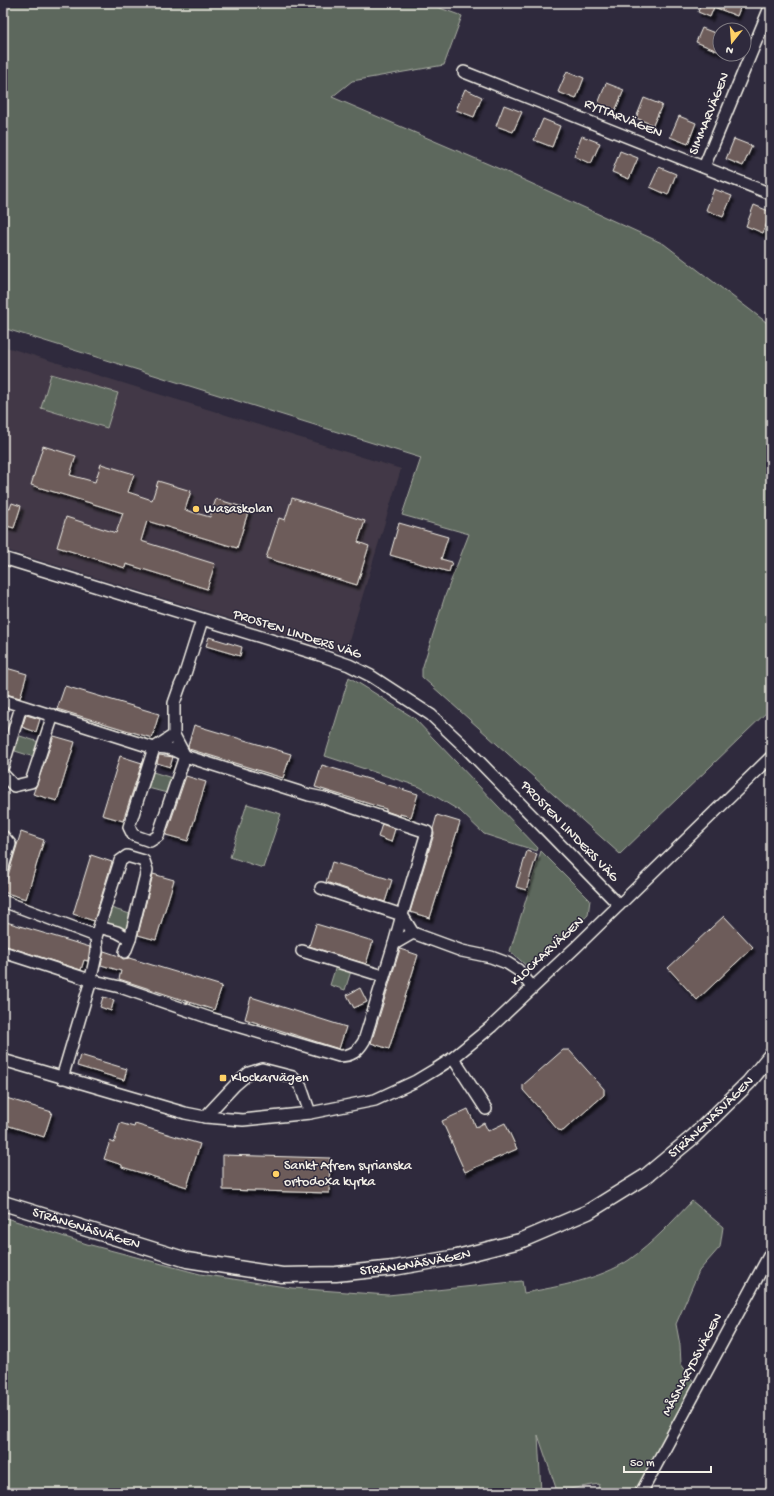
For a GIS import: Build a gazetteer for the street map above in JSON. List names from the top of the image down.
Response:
{
  "streets": {
    "main road": ["STRÄNGNÄSVÄGEN"],
    "street": [
      "SIMMARVÄGEN",
      "RYTTARVÄGEN",
      "PROSTEN LINDERS VÄG",
      "KLOCKARVÄGEN",
      "MÅSNARYDSVÄGEN"
    ]
  },
  "crossings": [
    ["SIMMARVÄGEN", "RYTTARVÄGEN"],
    ["PROSTEN LINDERS VÄG", "KLOCKARVÄGEN"]
  ],
  "places": {
    "other": ["Wasaskolan", "Sankt Afrem syrianska ortodoxa kyrka"],
    "transit": ["Klockarvägen"]
  },
  "scale_bar": "50 m",
  "north": "bottom"
}
